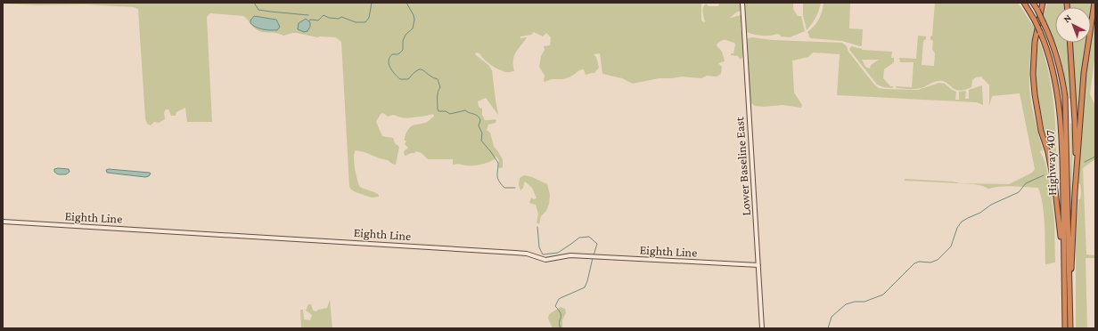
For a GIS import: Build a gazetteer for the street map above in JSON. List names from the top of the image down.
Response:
{
  "streets": {
    "highway": ["Highway 407"],
    "street": ["Lower Baseline East", "Eighth Line"]
  },
  "crossings": [
    ["Lower Baseline East", "Eighth Line"]
  ],
  "north": "top left"
}
